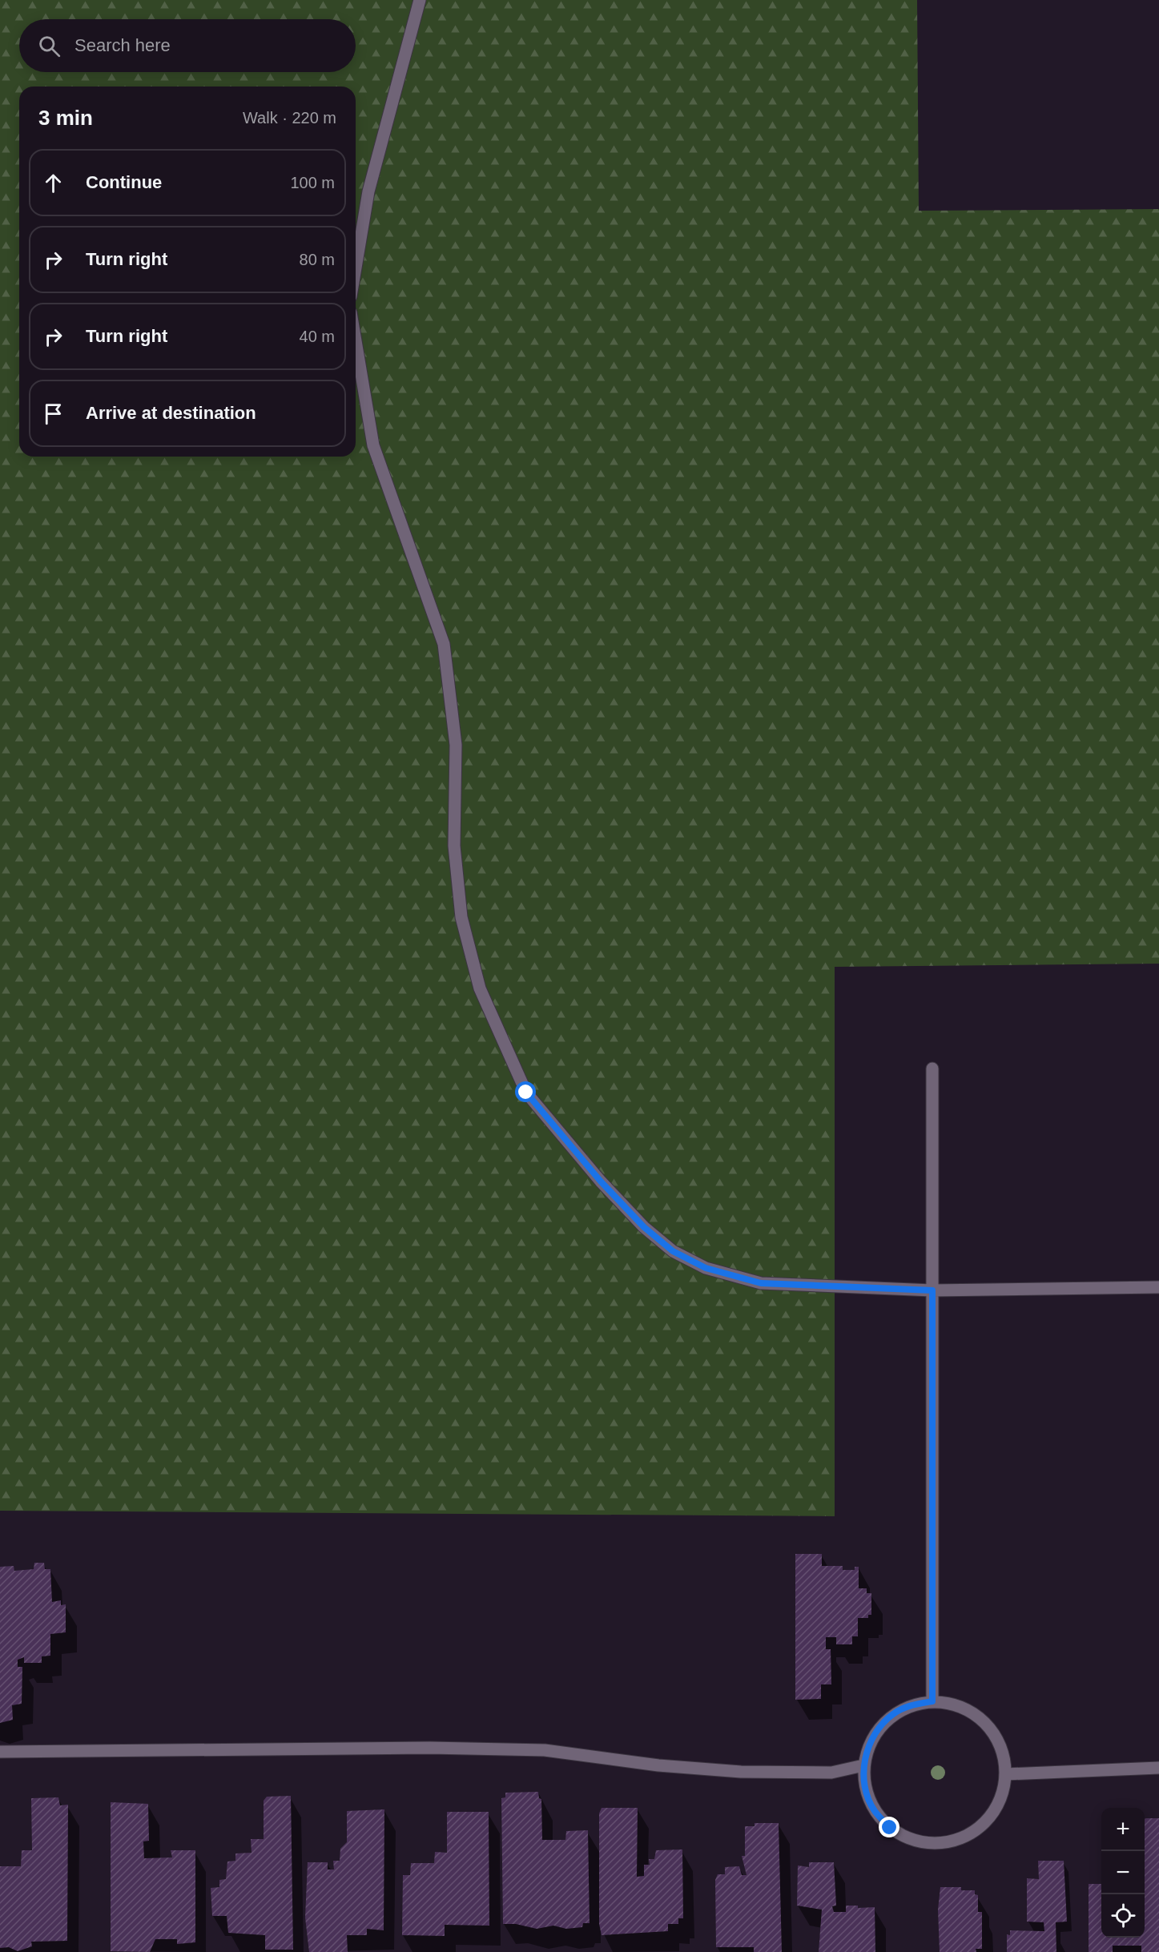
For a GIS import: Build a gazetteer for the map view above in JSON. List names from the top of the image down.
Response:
{
  "page": {
    "search": "Search here",
    "heading": ["3 min", "Walk · 220 m"],
    "list": [
      ["Continue", "100 m"],
      ["Turn right", "80 m"],
      ["Turn right", "40 m"],
      "Arrive at destination"
    ],
    "map_buttons": ["+", "−"]
  }
}
